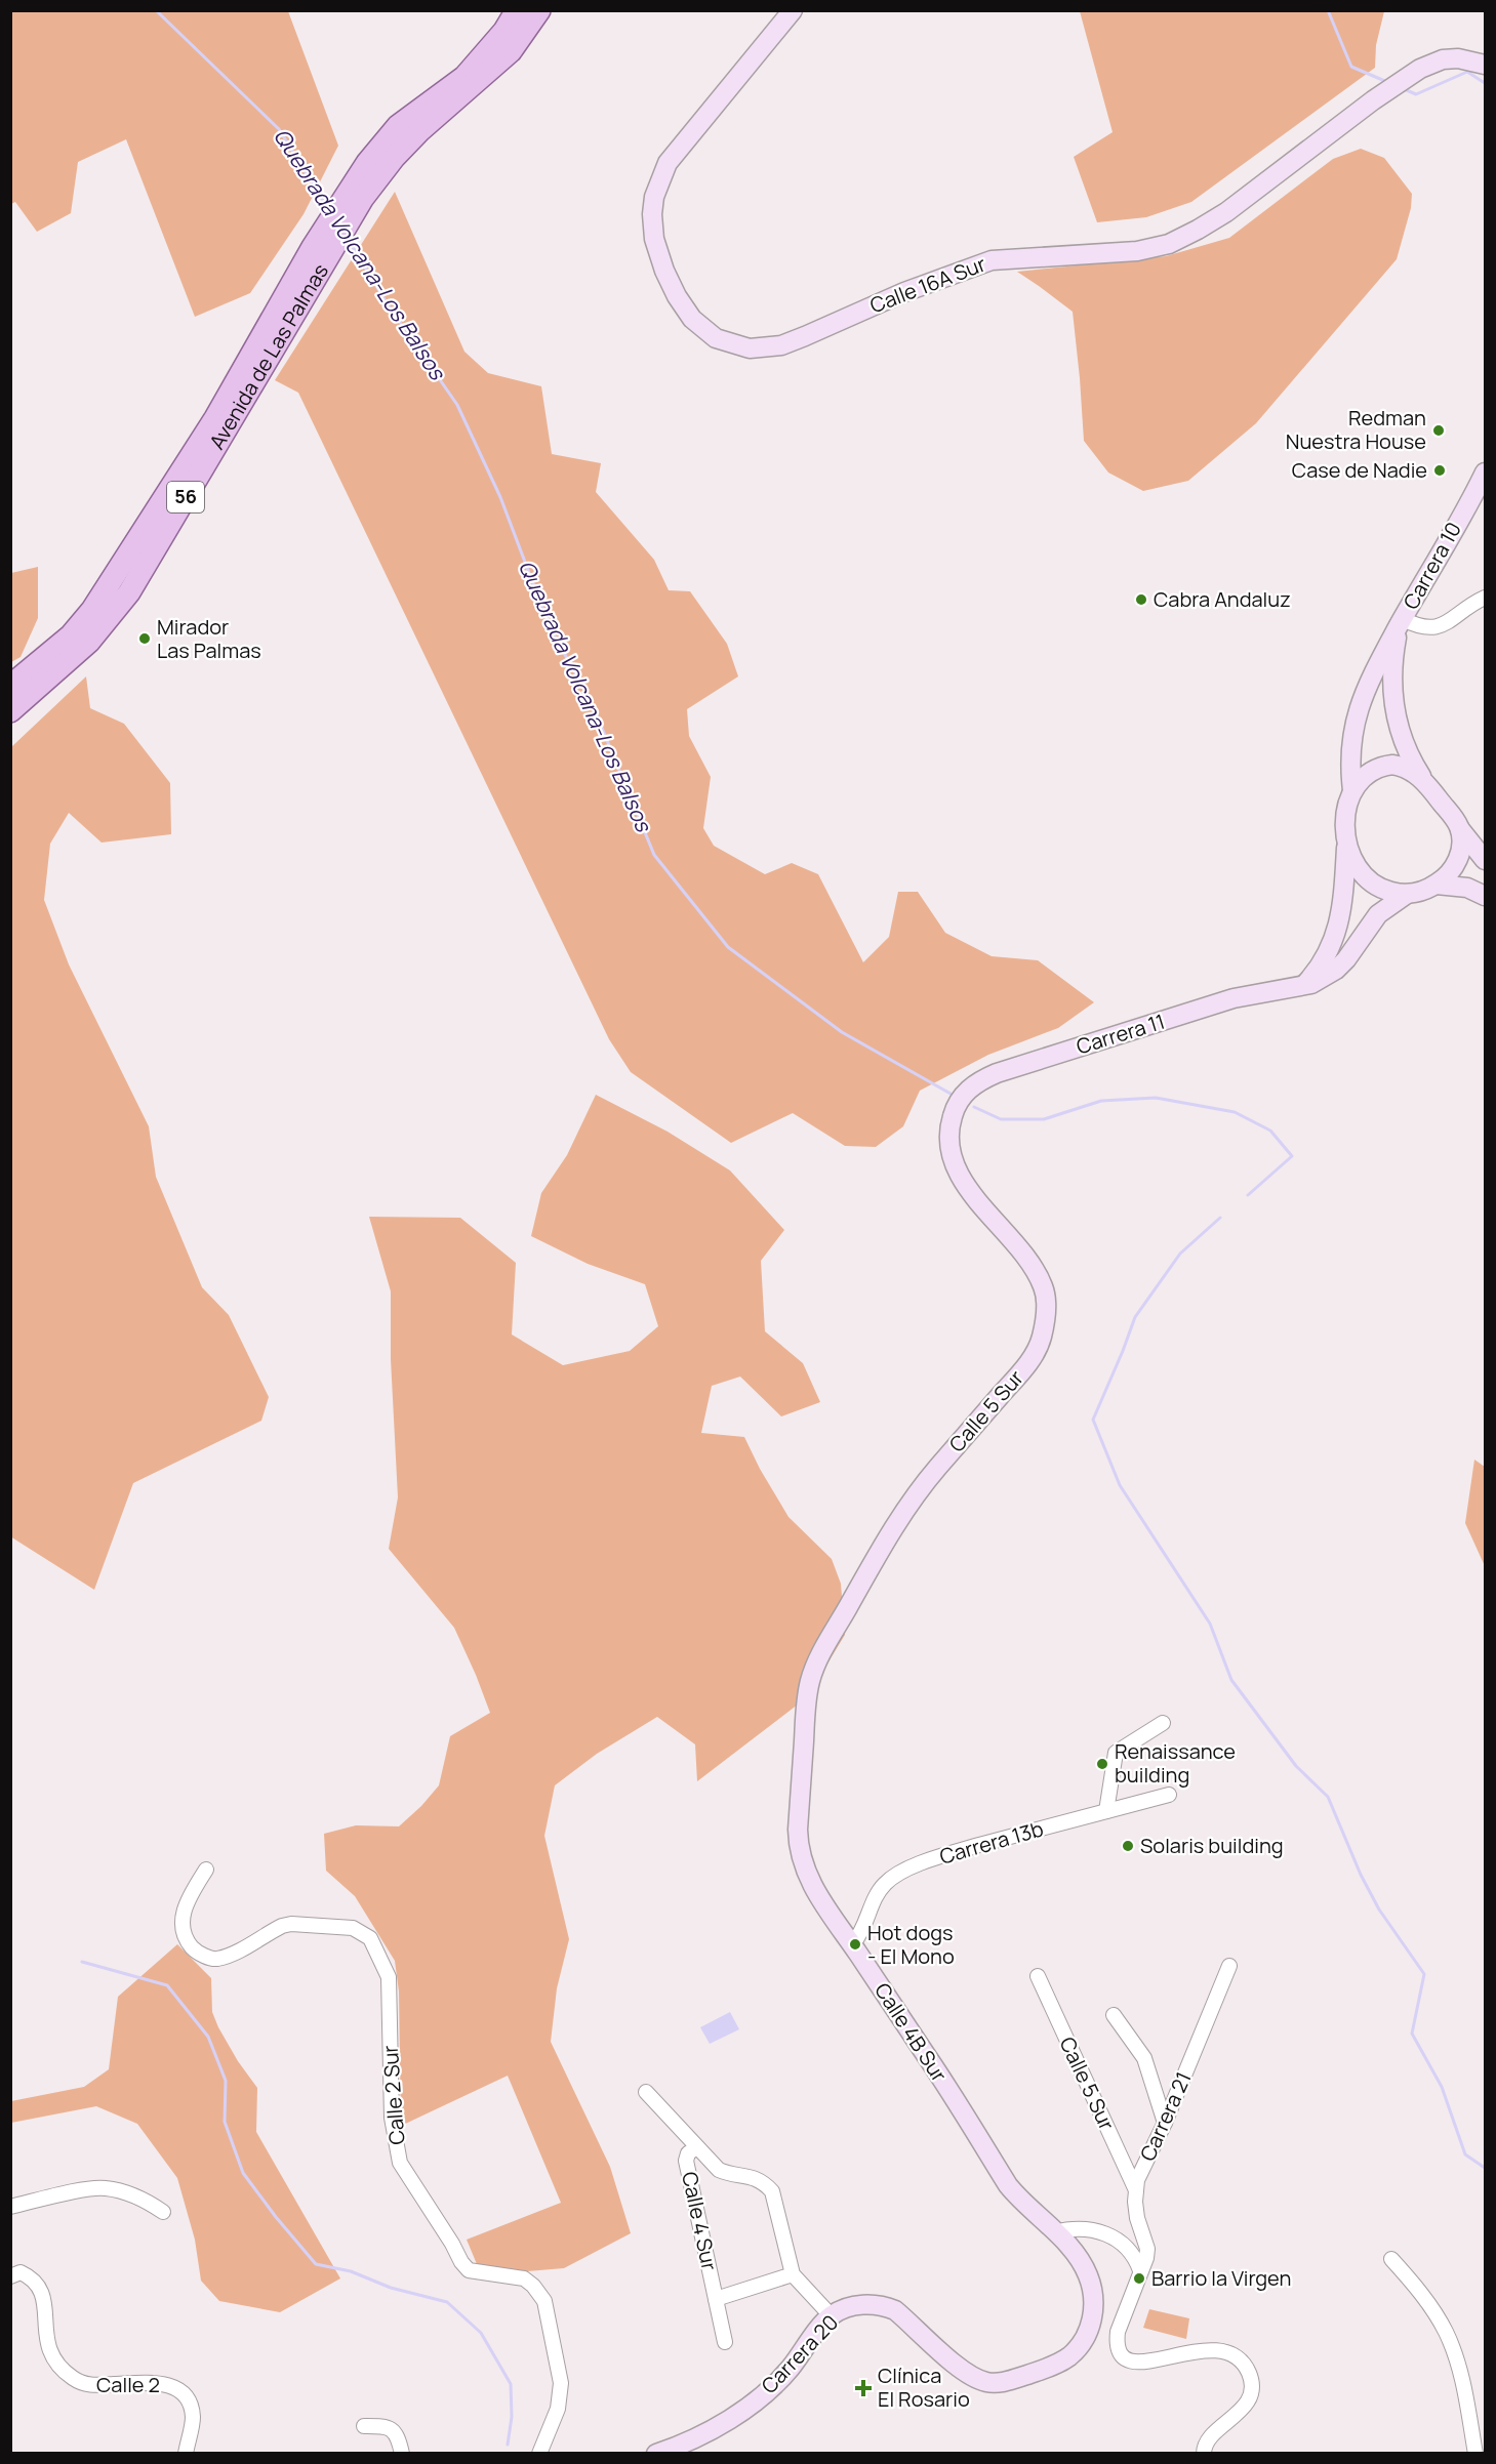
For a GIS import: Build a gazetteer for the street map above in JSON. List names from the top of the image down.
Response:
{
  "streets": {
    "main road": ["Avenida de Las Palmas", "56"],
    "street": [
      "Calle 16A Sur",
      "Carrera 10",
      "Carrera 11",
      "Calle 5 Sur",
      "Carrera 13b",
      "Calle 4B Sur",
      "Calle 2 Sur",
      "Carrera 21",
      "Calle 4 Sur",
      "Carrera 20",
      "Calle 2"
    ]
  },
  "crossings": [
    ["Carrera 10", "Carrera 11"],
    ["Carrera 11", "Calle 5 Sur"],
    ["Calle 5 Sur", "Calle 4B Sur"],
    ["Calle 5 Sur", "Carrera 21"],
    ["Carrera 13b", "Calle 4B Sur"],
    ["Calle 4B Sur", "Carrera 20"],
    ["Calle 4 Sur", "Carrera 20"]
  ],
  "water": ["Quebrada Volcana-Los Balsos"],
  "places": {
    "other": [
      "Redman Nuestra House",
      "Case de Nadie",
      "Cabra Andaluz",
      "Mirador Las Palmas",
      "Renaissance building",
      "Solaris building",
      "Hot dogs - El Mono",
      "Barrio la Virgen"
    ],
    "health": ["Clínica El Rosario"]
  }
}
